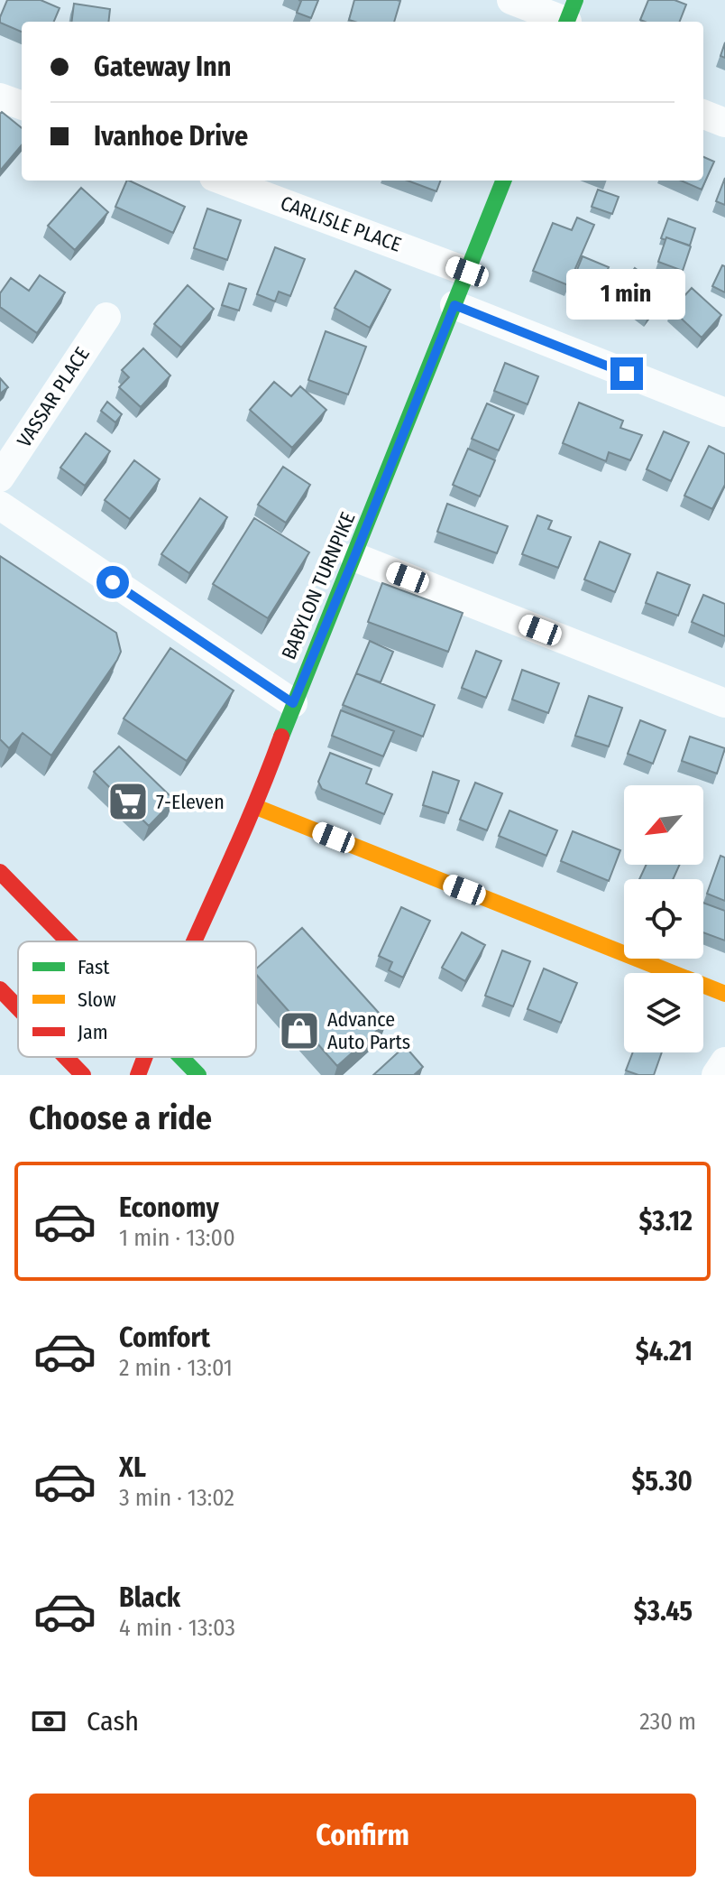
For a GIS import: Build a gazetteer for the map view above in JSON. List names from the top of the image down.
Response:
{
  "streets": {
    "main road": ["BABYLON TURNPIKE"],
    "street": ["CARLISLE PLACE", "VASSAR PLACE"]
  },
  "crossings": [
    ["CARLISLE PLACE", "BABYLON TURNPIKE"]
  ],
  "places": {
    "supermarket": ["7-Eleven"],
    "shop": ["Advance Auto Parts"]
  },
  "legend": ["Fast", "Slow", "Jam"],
  "north": "bottom left",
  "page": {
    "banner": ["Gateway Inn", "Ivanhoe Drive"],
    "bubble": "1 min",
    "heading": "Choose a ride",
    "list": [
      {
        "name": "Economy",
        "note": "1 min · 13:00",
        "value": "$3.12"
      },
      {
        "name": "Comfort",
        "note": "2 min · 13:01",
        "value": "$4.21"
      },
      {
        "name": "XL",
        "note": "3 min · 13:02",
        "value": "$5.30"
      },
      {
        "name": "Black",
        "note": "4 min · 13:03",
        "value": "$3.45"
      }
    ],
    "pay": ["Cash", "230 m"],
    "buttons": "Confirm"
  }
}
